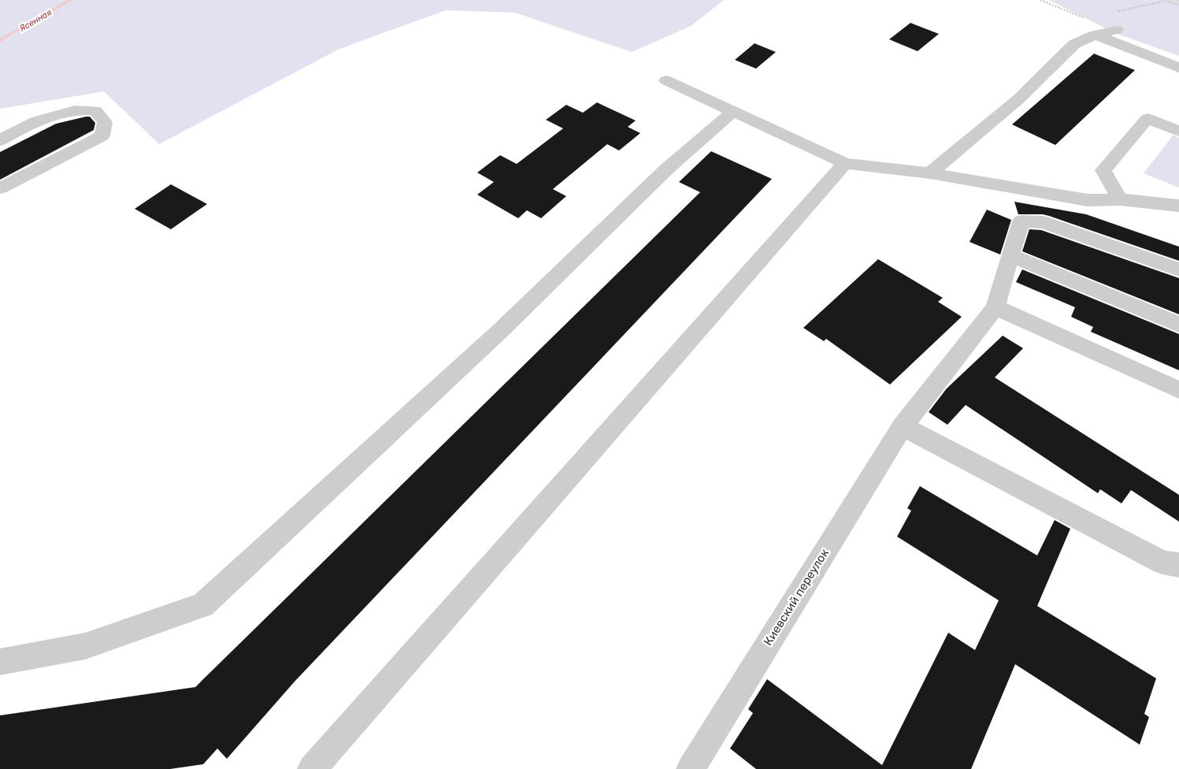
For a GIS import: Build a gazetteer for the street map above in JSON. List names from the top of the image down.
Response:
{
  "streets": {
    "street": ["Киевский переулок"]
  },
  "water": ["Ясенная"]
}
